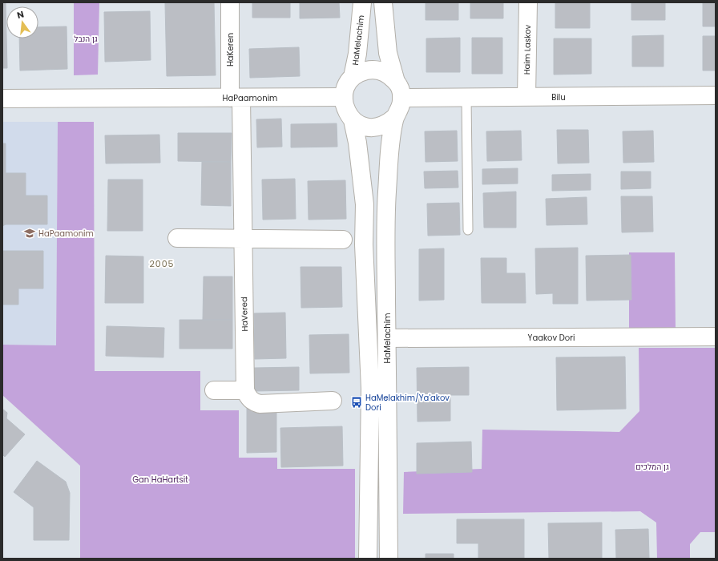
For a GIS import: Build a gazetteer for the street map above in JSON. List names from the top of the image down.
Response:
{
  "streets": {
    "street": [
      "HaMelachim",
      "HaKeren",
      "Haim Laskov",
      "Bilu",
      "HaPaamonim",
      "HaVered",
      "Yaakov Dori"
    ]
  },
  "crossings": [
    ["HaMelachim", "Bilu"],
    ["HaMelachim", "HaPaamonim"],
    ["HaMelachim", "Yaakov Dori"],
    ["HaKeren", "HaPaamonim"],
    ["HaKeren", "HaVered"],
    ["Haim Laskov", "Bilu"],
    ["Bilu", "HaPaamonim"],
    ["HaPaamonim", "HaVered"]
  ],
  "districts": ["2005"],
  "parks": ["גן הנבל", "גן המלכים", "Gan HaHartsit"],
  "places": {
    "school or university": ["HaPaamonim"],
    "bus stop": ["HaMelakhim/Ya'akov Dori"]
  },
  "north": "top"
}
